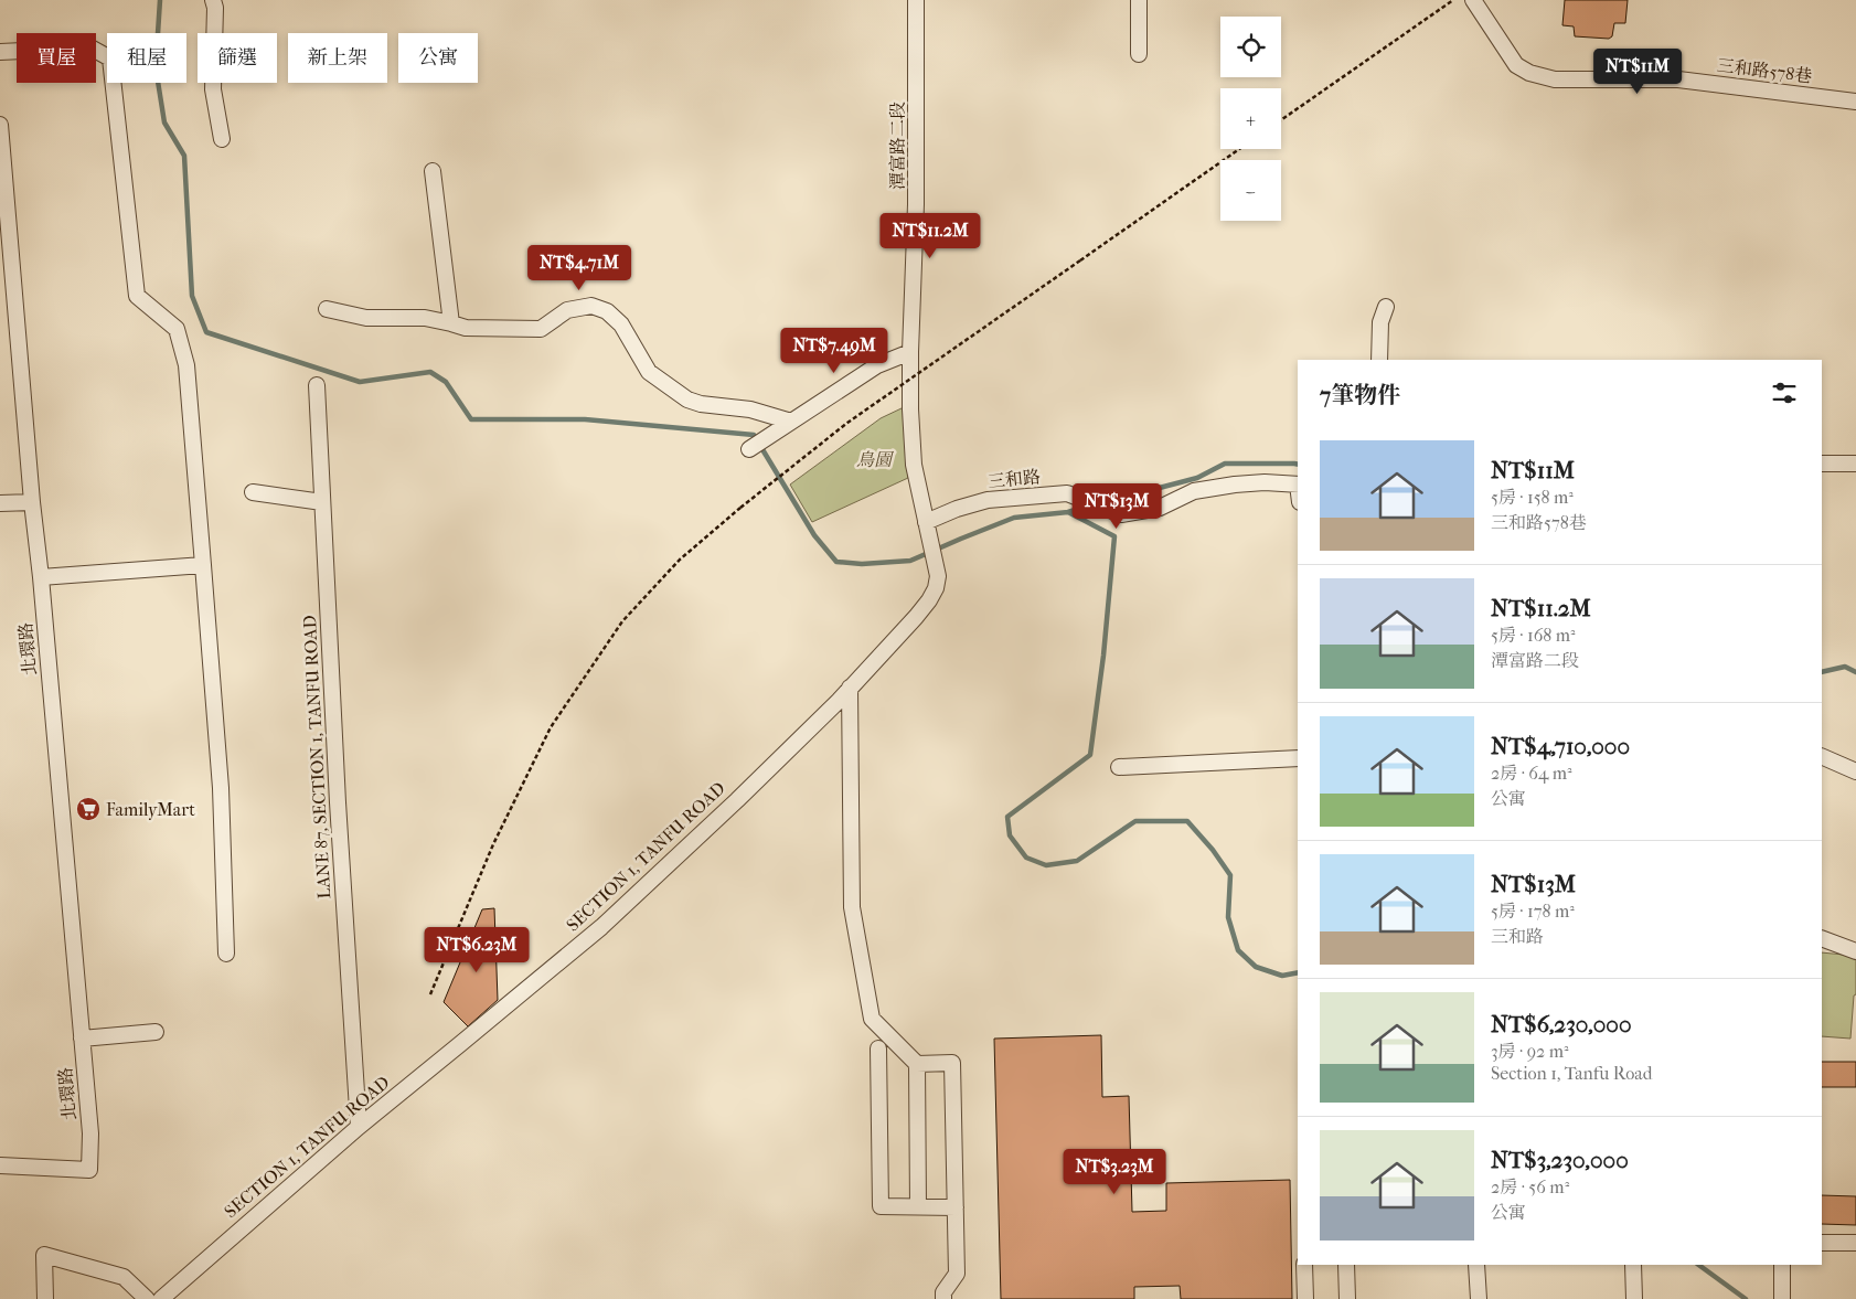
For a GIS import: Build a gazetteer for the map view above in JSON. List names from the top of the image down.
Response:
{
  "streets": {
    "street": [
      "三和路578巷",
      "潭富路二段",
      "三和路",
      "北環路",
      "LANE 87, SECTION 1, TANFU ROAD",
      "SECTION 1, TANFU ROAD"
    ]
  },
  "crossings": [
    ["潭富路二段", "三和路"],
    ["潭富路二段", "SECTION 1, TANFU ROAD"],
    ["LANE 87, SECTION 1, TANFU ROAD", "SECTION 1, TANFU ROAD"]
  ],
  "parks": ["鳥園"],
  "places": {
    "supermarket": ["FamilyMart"]
  },
  "page": {
    "map_buttons": ["+", "−"],
    "chip": [
      "買屋",
      "租屋",
      "篩選",
      "新上架",
      "公寓"
    ],
    "price": [
      "NT$11M",
      "NT$11.2M",
      "NT$4.71M",
      "NT$7.49M",
      "NT$13M",
      "NT$6.23M",
      "NT$3.23M"
    ],
    "heading": "7筆物件",
    "list": [
      {
        "name": "NT$11M",
        "note": "5房 · 158 m² · 三和路578巷"
      },
      {
        "name": "NT$11.2M",
        "note": "5房 · 168 m² · 潭富路二段"
      },
      {
        "name": "NT$4,710,000",
        "note": "2房 · 64 m² · 公寓"
      },
      {
        "name": "NT$13M",
        "note": "5房 · 178 m² · 三和路"
      },
      {
        "name": "NT$6,230,000",
        "note": "3房 · 92 m² · Section 1, Tanfu Road"
      },
      {
        "name": "NT$3,230,000",
        "note": "2房 · 56 m² · 公寓"
      }
    ]
  }
}
